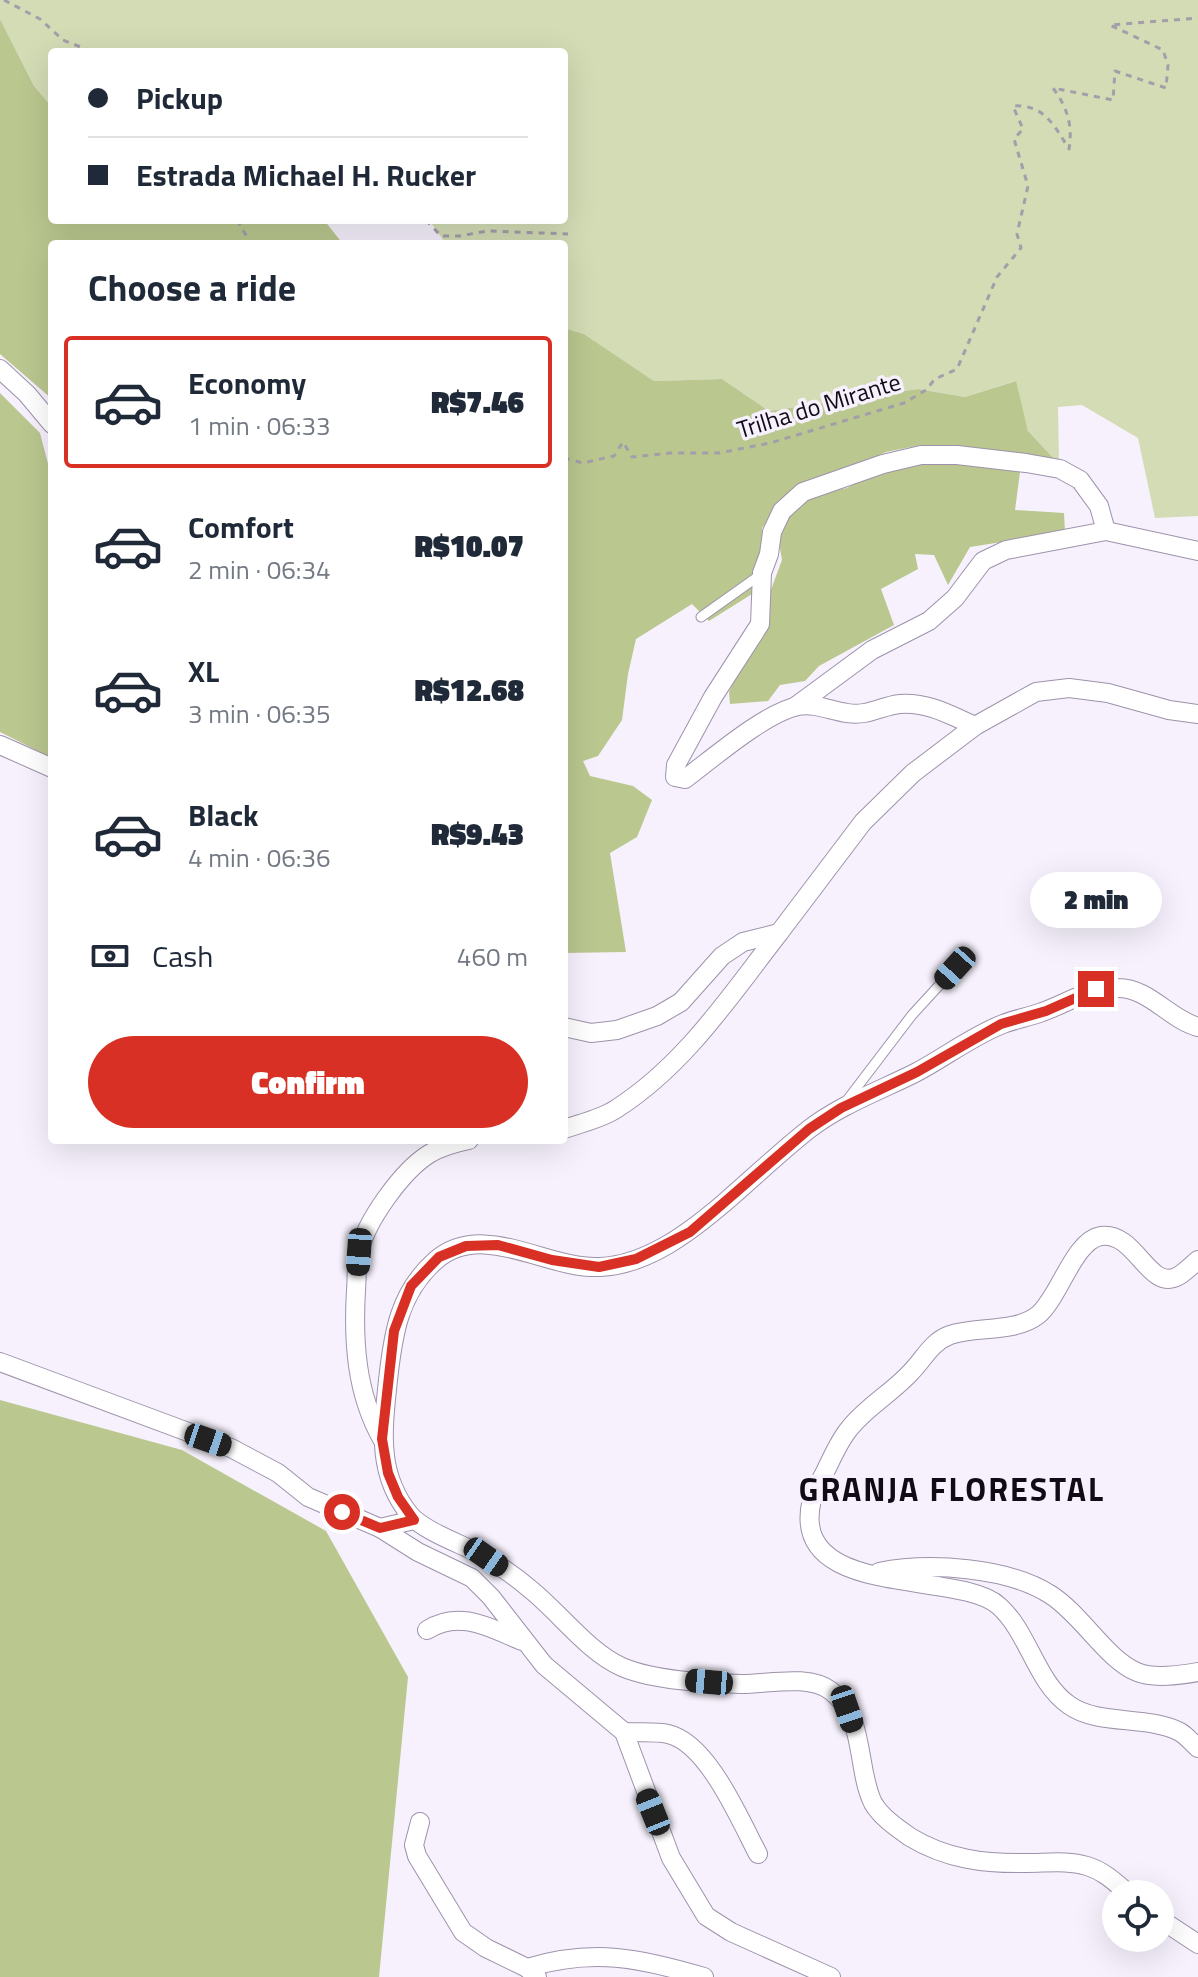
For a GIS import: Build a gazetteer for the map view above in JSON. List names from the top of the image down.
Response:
{
  "streets": {
    "path": ["Trilha do Mirante"]
  },
  "districts": ["GRANJA FLORESTAL"],
  "page": {
    "banner": ["Pickup", "Estrada Michael H. Rucker"],
    "heading": "Choose a ride",
    "list": [
      {
        "name": "Economy",
        "note": "1 min · 06:33",
        "value": "R$7.46"
      },
      {
        "name": "Comfort",
        "note": "2 min · 06:34",
        "value": "R$10.07"
      },
      {
        "name": "XL",
        "note": "3 min · 06:35",
        "value": "R$12.68"
      },
      {
        "name": "Black",
        "note": "4 min · 06:36",
        "value": "R$9.43"
      }
    ],
    "bubble": "2 min",
    "pay": ["Cash", "460 m"],
    "buttons": "Confirm"
  }
}
